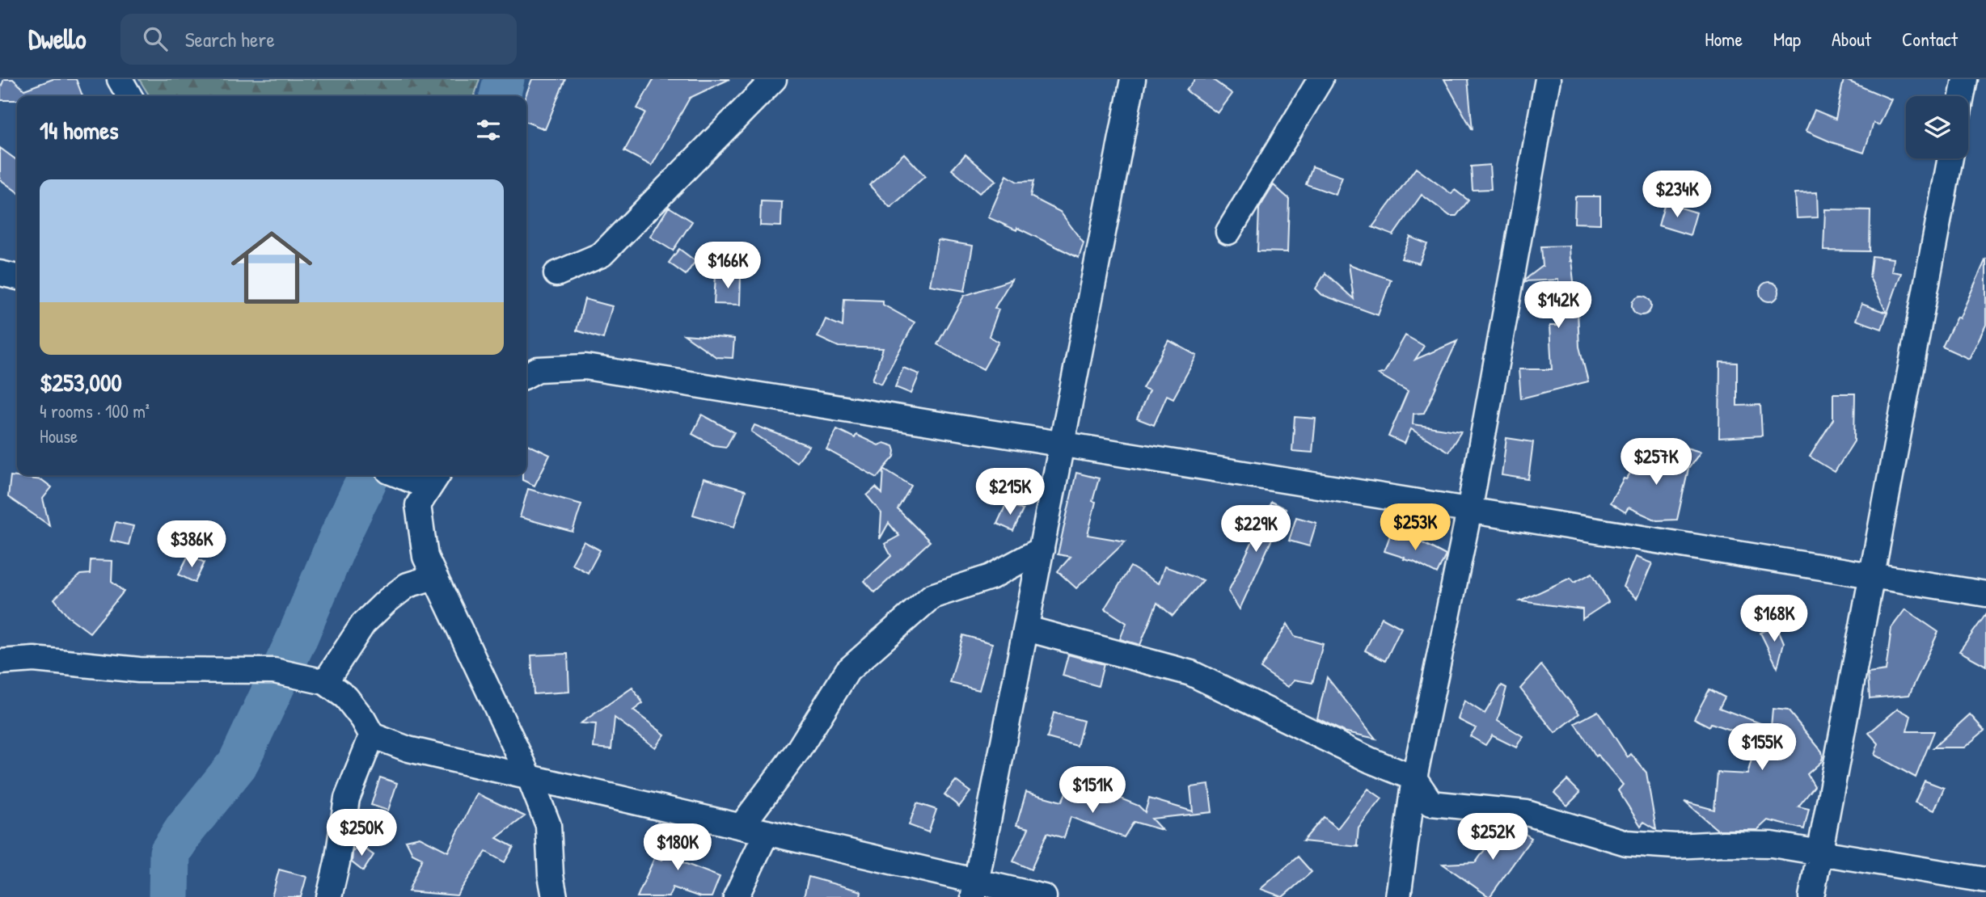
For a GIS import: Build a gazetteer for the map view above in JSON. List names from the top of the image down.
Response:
{
  "page": {
    "header": "Dwello",
    "search": "Search here",
    "nav": [
      "Home",
      "Map",
      "About",
      "Contact"
    ],
    "heading": "14 homes",
    "list": [
      {
        "name": "$253,000",
        "note": "4 rooms · 100 m² · House"
      }
    ],
    "price": [
      "$234K",
      "$166K",
      "$142K",
      "$257K",
      "$215K",
      "$253K",
      "$229K",
      "$386K",
      "$168K",
      "$155K",
      "$151K",
      "$250K",
      "$252K",
      "$180K"
    ]
  }
}
